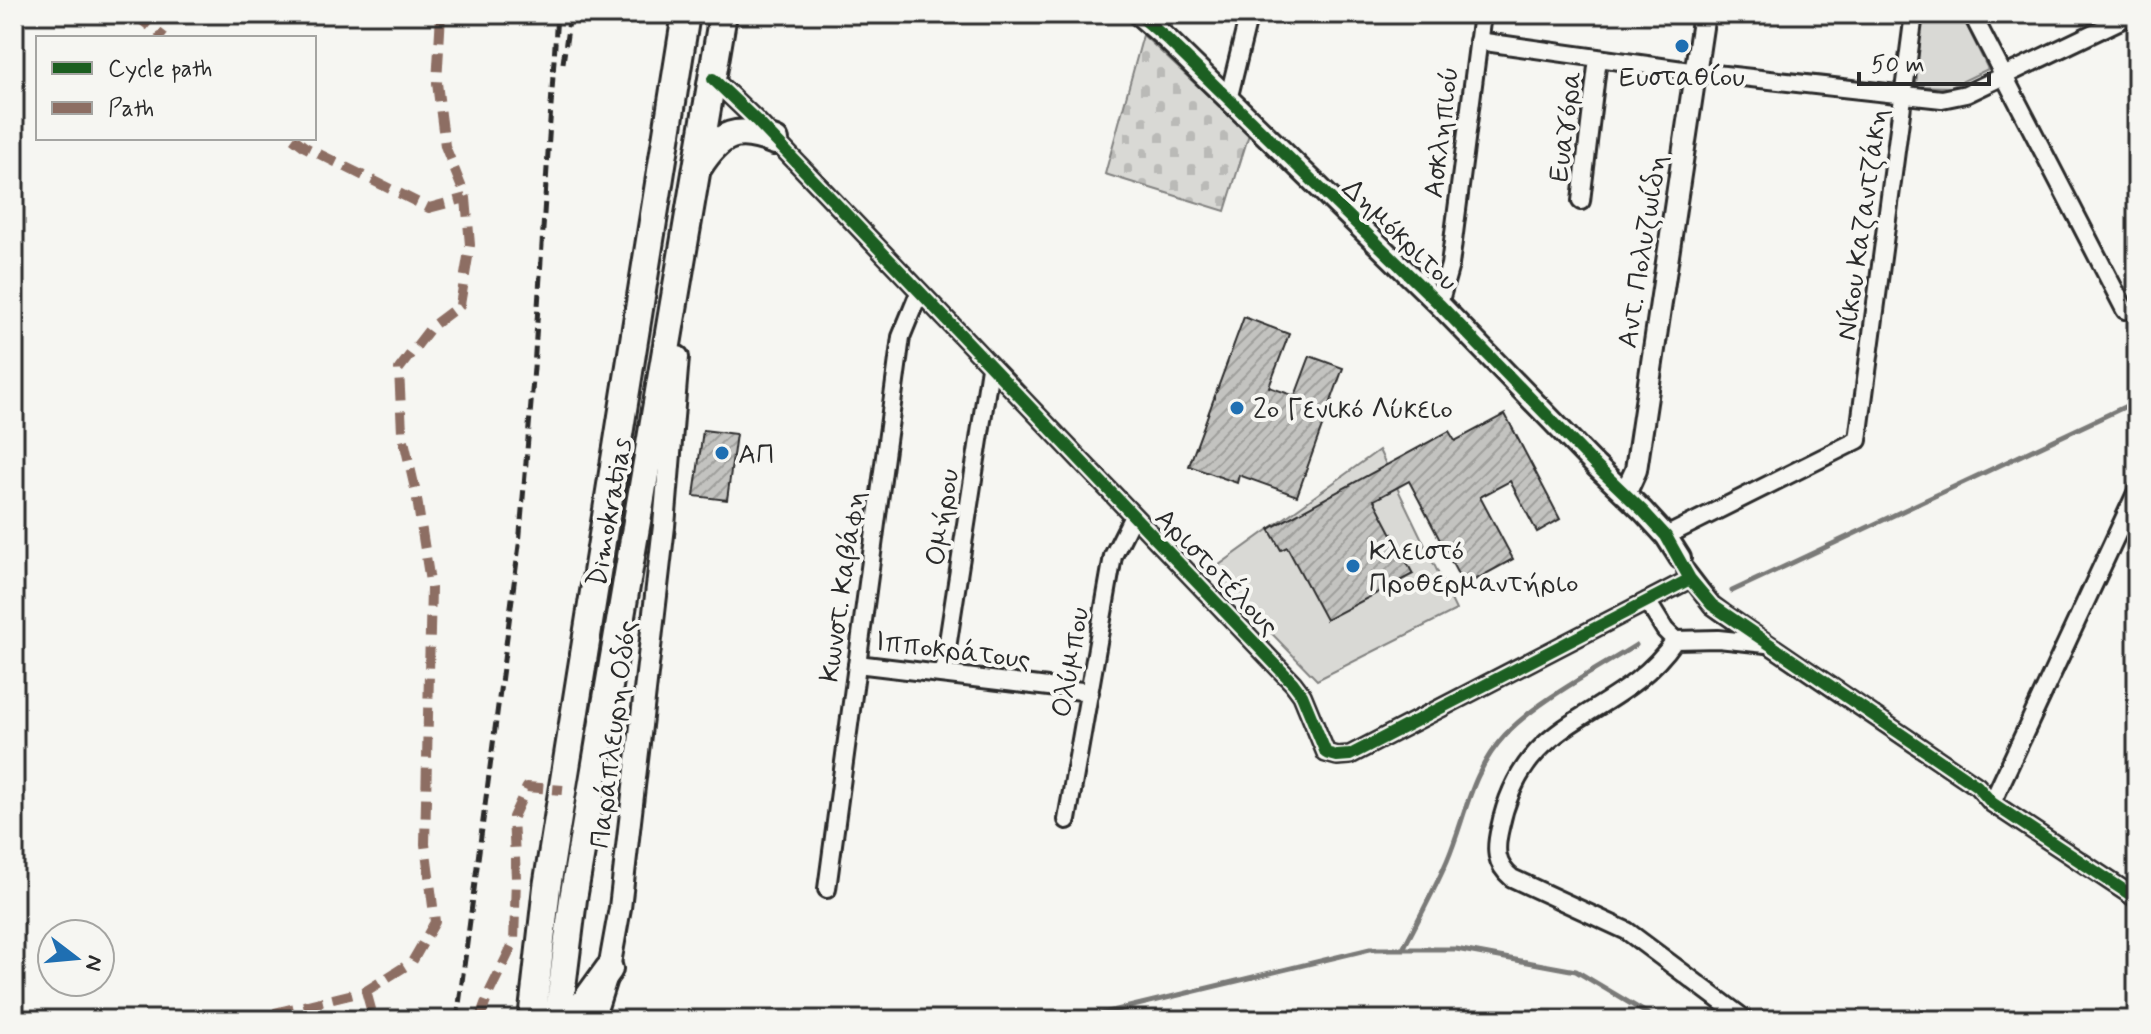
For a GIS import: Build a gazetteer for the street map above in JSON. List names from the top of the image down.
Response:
{
  "streets": {
    "highway": ["Dimokratias"],
    "street": [
      "Ευαγόρα",
      "Ασκληπιού",
      "Νίκου Καζαντζάκη",
      "Δημόκριτου",
      "Αντ. Πολυζωίδη",
      "Ομήρου",
      "Αριστοτέλους",
      "Κωνστ. Καβάφη",
      "Ιπποκράτους",
      "Ολύμπου",
      "Παράπλευρη Οδός"
    ]
  },
  "crossings": [
    ["Ασκληπιού", "Δημόκριτου"],
    ["Νίκου Καζαντζάκη", "Δημόκριτου"],
    ["Δημόκριτου", "Αντ. Πολυζωίδη"],
    ["Dimokratias", "Αριστοτέλους"],
    ["Ομήρου", "Αριστοτέλους"],
    ["Ομήρου", "Ιπποκράτους"],
    ["Αριστοτέλους", "Κωνστ. Καβάφη"],
    ["Αριστοτέλους", "Ολύμπου"],
    ["Κωνστ. Καβάφη", "Ιπποκράτους"],
    ["Ιπποκράτους", "Ολύμπου"]
  ],
  "places": [
    "Ευσταθίου",
    "2ο Γενικό Λύκειο",
    "ΑΠ",
    "Κλειστό Προθερμαντήριο"
  ],
  "legend": ["Cycle path", "Path"],
  "scale_bar": "50 m",
  "north": "right"
}
